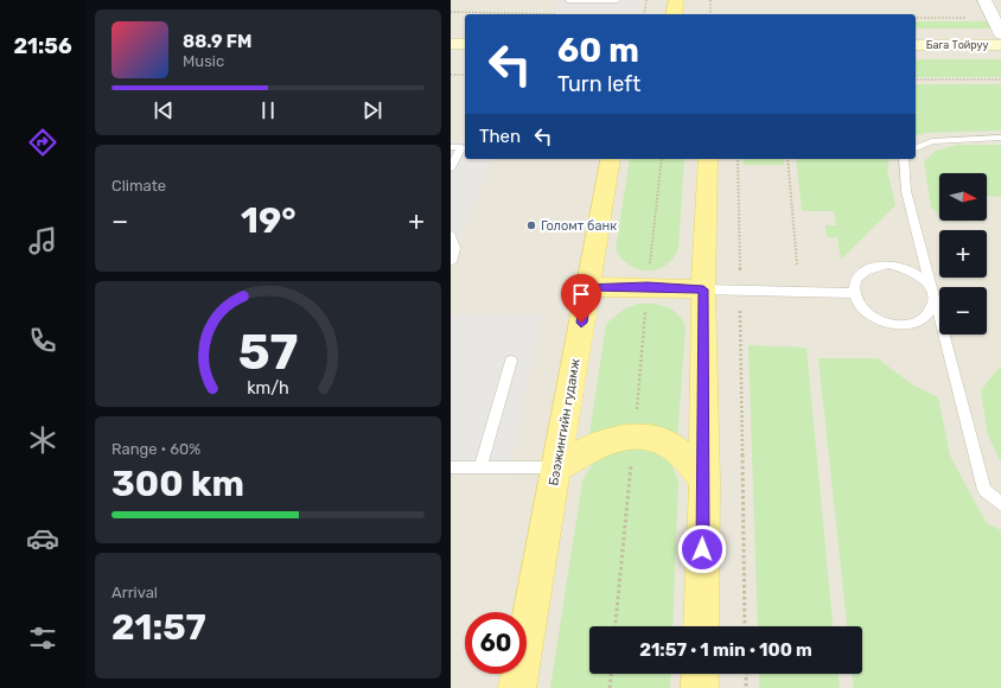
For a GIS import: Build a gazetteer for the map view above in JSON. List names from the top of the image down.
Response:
{
  "streets": {
    "main road": ["Бага Тойруу", "Бээжингийн гудамж"]
  },
  "places": ["Голомт банк"],
  "north": "right",
  "page": {
    "tabs": "21:56",
    "turn": ["60 m", "Turn left"],
    "song": ["88.9 FM", "Music"],
    "then": "Then",
    "tile": [
      "Climate",
      ["Range · 60%", "300 km"],
      ["Arrival", "21:57"]
    ],
    "map_buttons": ["+", "−"],
    "heat": ["−", "19°", "+"],
    "limit": "60",
    "trip": "21:57 · 1 min · 100 m",
    "gauge": ["57", "km/h"]
  }
}
